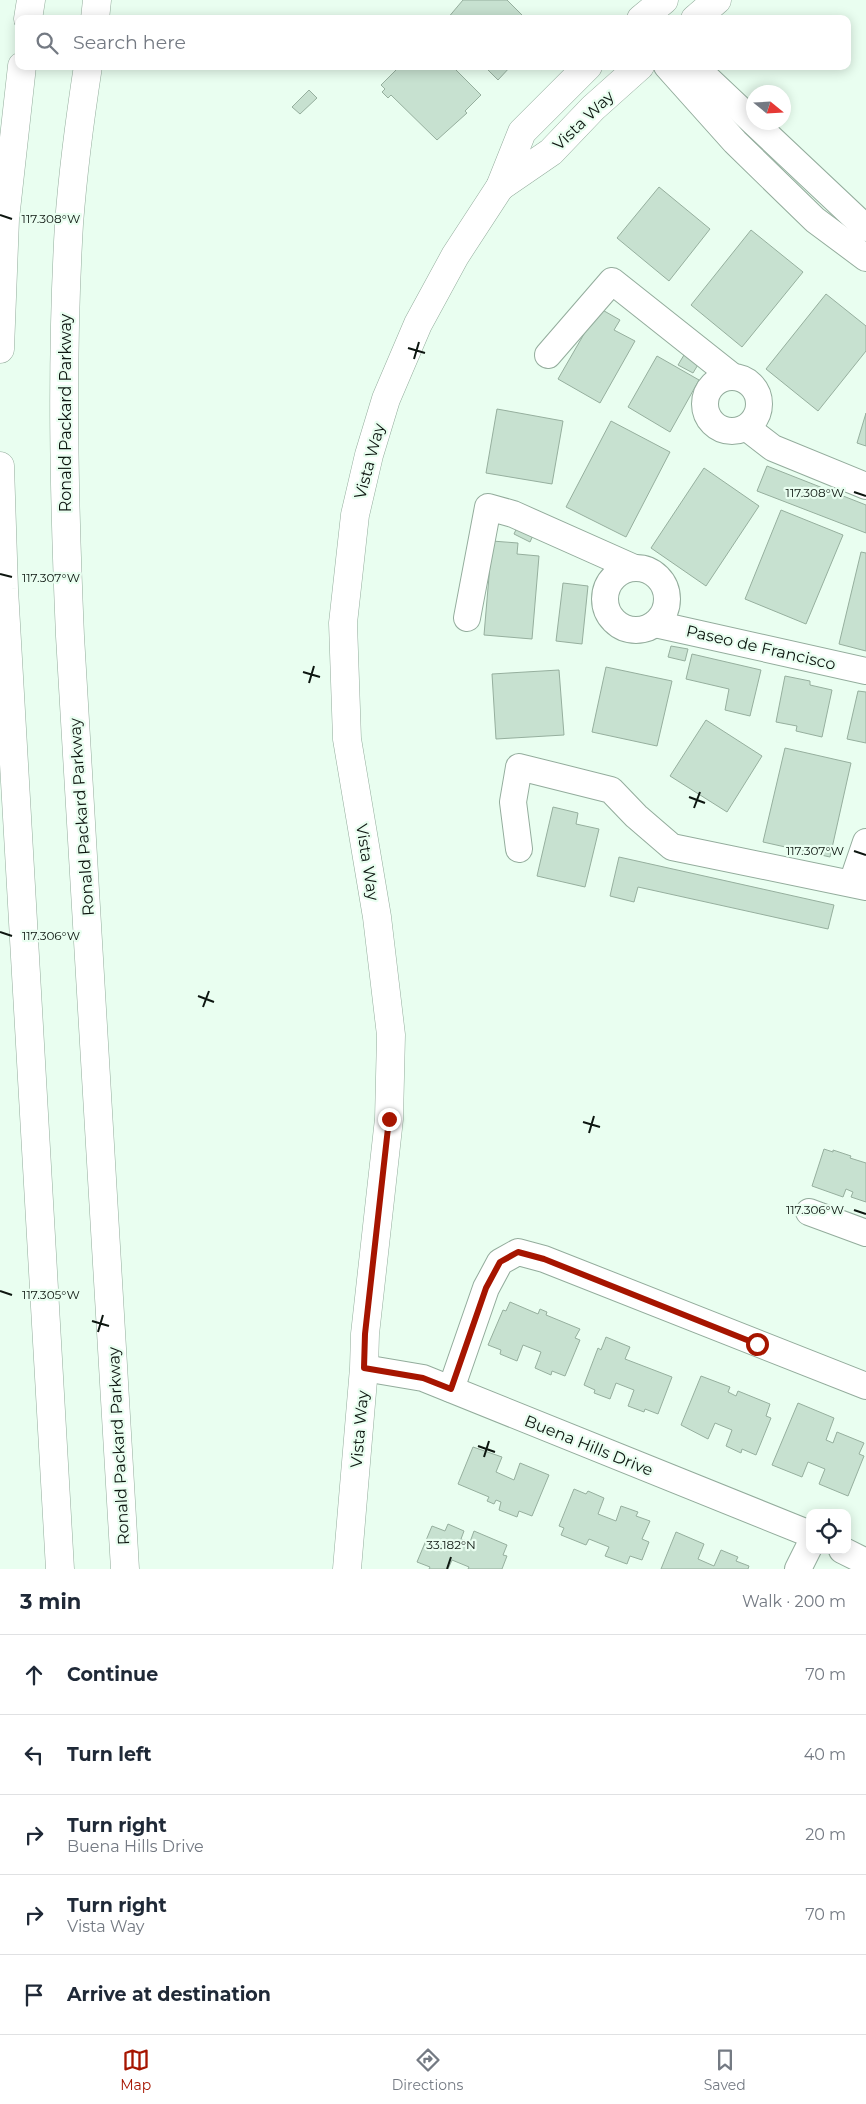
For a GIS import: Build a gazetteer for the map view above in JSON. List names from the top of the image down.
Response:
{
  "streets": {
    "main road": ["Vista Way", "Ronald Packard Parkway"],
    "street": ["Paseo de Francisco", "Buena Hills Drive"]
  },
  "crossings": [
    ["Vista Way", "Buena Hills Drive"]
  ],
  "north": "right",
  "page": {
    "search": "Search here",
    "heading": ["3 min", "Walk · 200 m"],
    "list": [
      ["Continue", "70 m"],
      ["Turn left", "40 m"],
      ["Turn right", "Buena Hills Drive", "20 m"],
      ["Turn right", "Vista Way", "70 m"],
      "Arrive at destination"
    ],
    "nav": ["Map", "Directions", "Saved"]
  },
  "coordinates": [
    "117.308°W",
    "117.307°W",
    "117.306°W",
    "117.305°W",
    "33.182°N"
  ]
}
